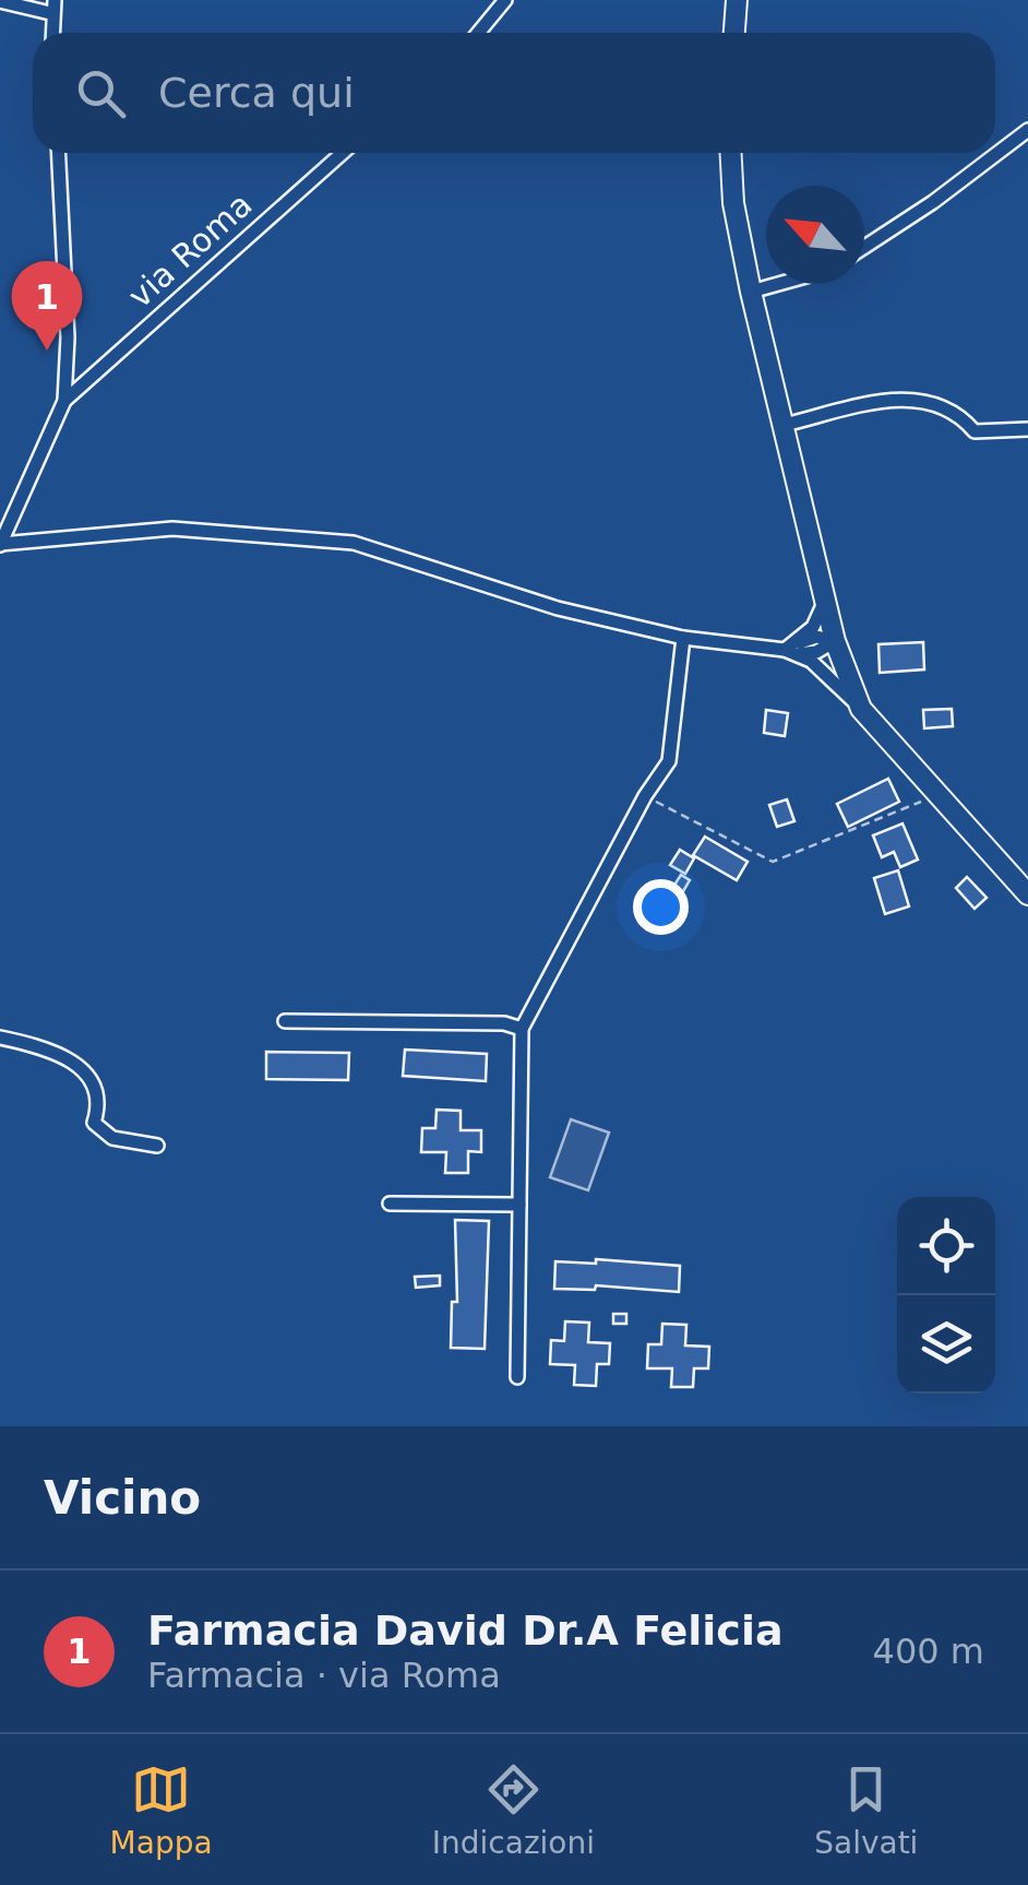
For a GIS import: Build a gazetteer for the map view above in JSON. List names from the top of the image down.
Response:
{
  "streets": {
    "street": ["via Roma"]
  },
  "north": "top left",
  "page": {
    "search": "Cerca qui",
    "pins": "1",
    "heading": "Vicino",
    "list": [
      {
        "mark": "1",
        "name": "Farmacia David Dr.A Felicia",
        "note": "Farmacia · via Roma",
        "value": "400 m"
      }
    ],
    "nav": ["Mappa", "Indicazioni", "Salvati"]
  }
}
